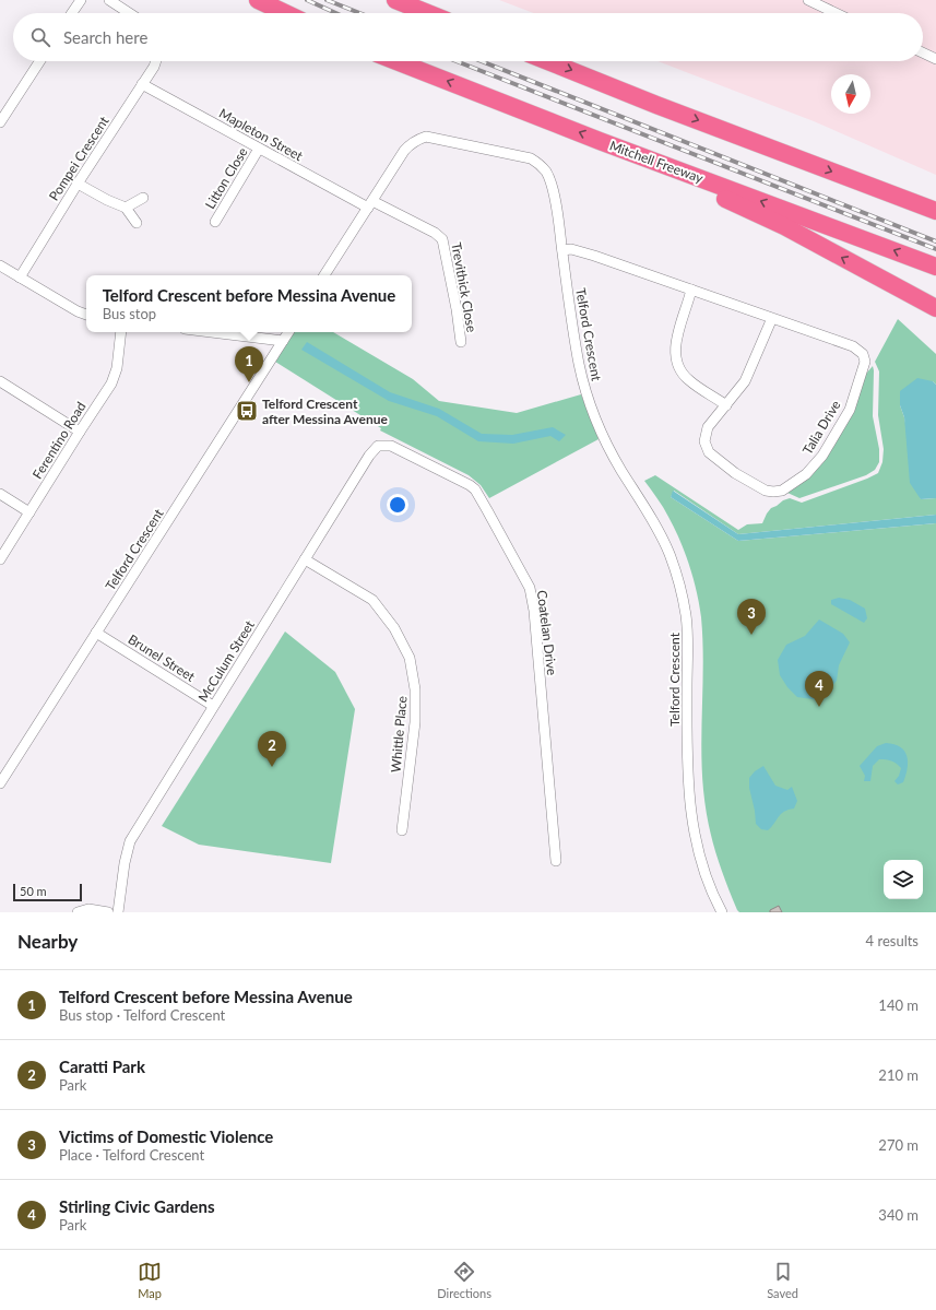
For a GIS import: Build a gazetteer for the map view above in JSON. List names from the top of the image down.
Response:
{
  "streets": {
    "highway": ["Mitchell Freeway"],
    "street": [
      "Mapleton Street",
      "Pompei Crescent",
      "Litton Close",
      "Trevithick Close",
      "Telford Crescent",
      "Talia Drive",
      "Ferentino Road",
      "Coatelan Drive",
      "Brunel Street",
      "McCulum Street",
      "Whittle Place"
    ]
  },
  "crossings": [
    ["Mapleton Street", "Pompei Crescent"],
    ["Mapleton Street", "Litton Close"],
    ["Mapleton Street", "Trevithick Close"],
    ["Mapleton Street", "Telford Crescent"],
    ["Trevithick Close", "Telford Crescent"],
    ["Telford Crescent", "Talia Drive"],
    ["Telford Crescent", "Brunel Street"],
    ["Coatelan Drive", "McCulum Street"],
    ["Brunel Street", "McCulum Street"],
    ["McCulum Street", "Whittle Place"]
  ],
  "places": {
    "bus stop": ["Telford Crescent after Messina Avenue"]
  },
  "scale_bar": "50 m",
  "north": "bottom",
  "page": {
    "search": "Search here",
    "popup": ["Telford Crescent before Messina Avenue", "Bus stop"],
    "pins": [
      "1",
      "3",
      "4",
      "2"
    ],
    "scale": "50 m",
    "heading": ["Nearby", "4 results"],
    "list": [
      {
        "mark": "1",
        "name": "Telford Crescent before Messina Avenue",
        "note": "Bus stop · Telford Crescent",
        "value": "140 m"
      },
      {
        "mark": "2",
        "name": "Caratti Park",
        "note": "Park",
        "value": "210 m"
      },
      {
        "mark": "3",
        "name": "Victims of Domestic Violence",
        "note": "Place · Telford Crescent",
        "value": "270 m"
      },
      {
        "mark": "4",
        "name": "Stirling Civic Gardens",
        "note": "Park",
        "value": "340 m"
      }
    ],
    "nav": ["Map", "Directions", "Saved"]
  }
}
